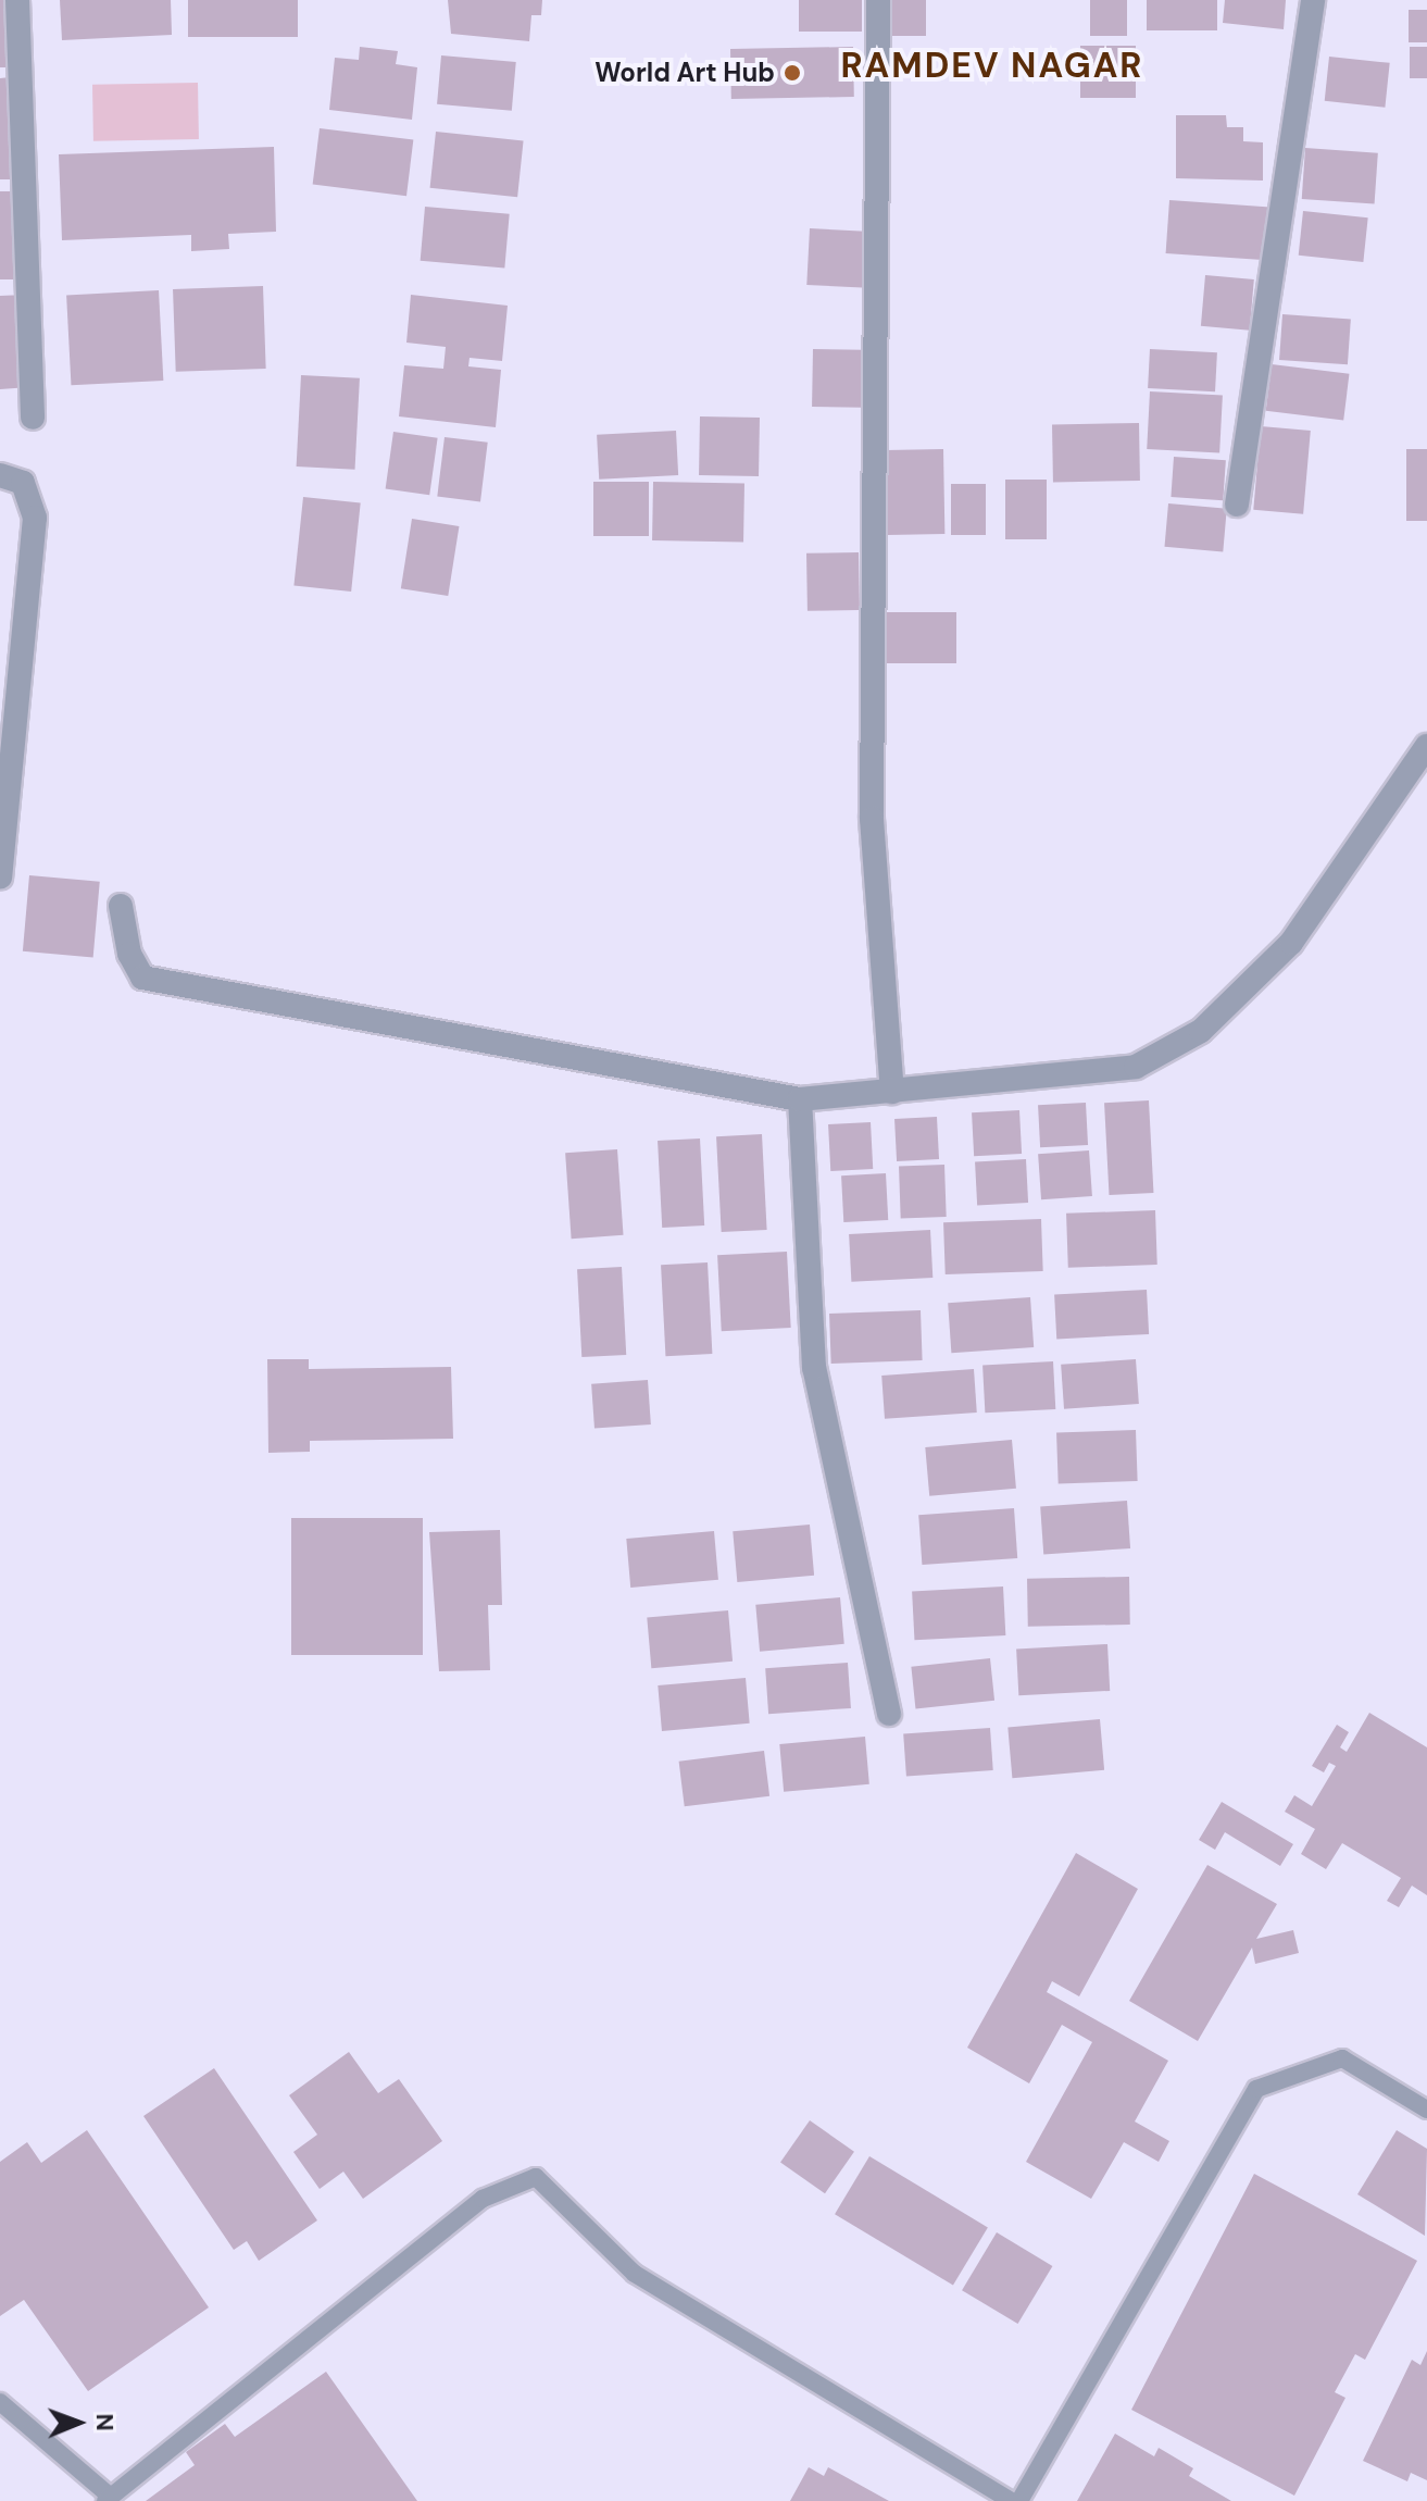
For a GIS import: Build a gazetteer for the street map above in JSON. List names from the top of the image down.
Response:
{
  "districts": ["RAMDEV NAGAR"],
  "places": ["World Art Hub"],
  "north": "right"
}
